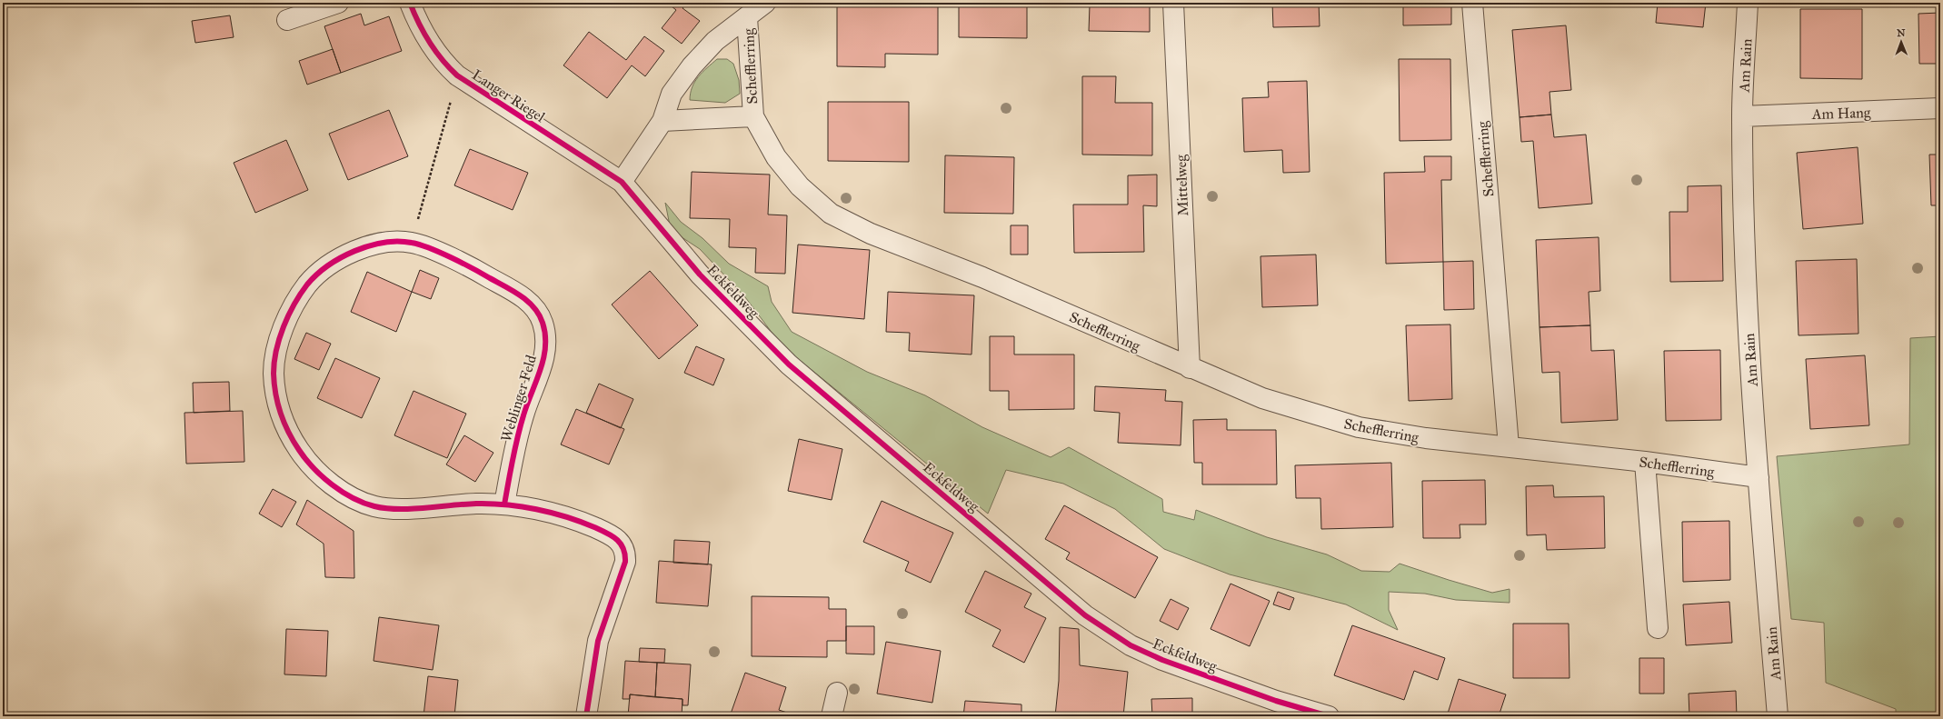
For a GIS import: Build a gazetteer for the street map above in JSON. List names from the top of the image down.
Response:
{
  "streets": {
    "street": [
      "Am Rain",
      "Schefflerring",
      "Langer Riegel",
      "Am Hang",
      "Mittelweg",
      "Eckfeldweg",
      "Weblinger Feld"
    ]
  },
  "crossings": [
    ["Am Rain", "Schefflerring"],
    ["Am Rain", "Am Hang"],
    ["Schefflerring", "Langer Riegel"],
    ["Schefflerring", "Mittelweg"],
    ["Schefflerring", "Eckfeldweg"],
    ["Langer Riegel", "Eckfeldweg"]
  ],
  "north": "top"
}
